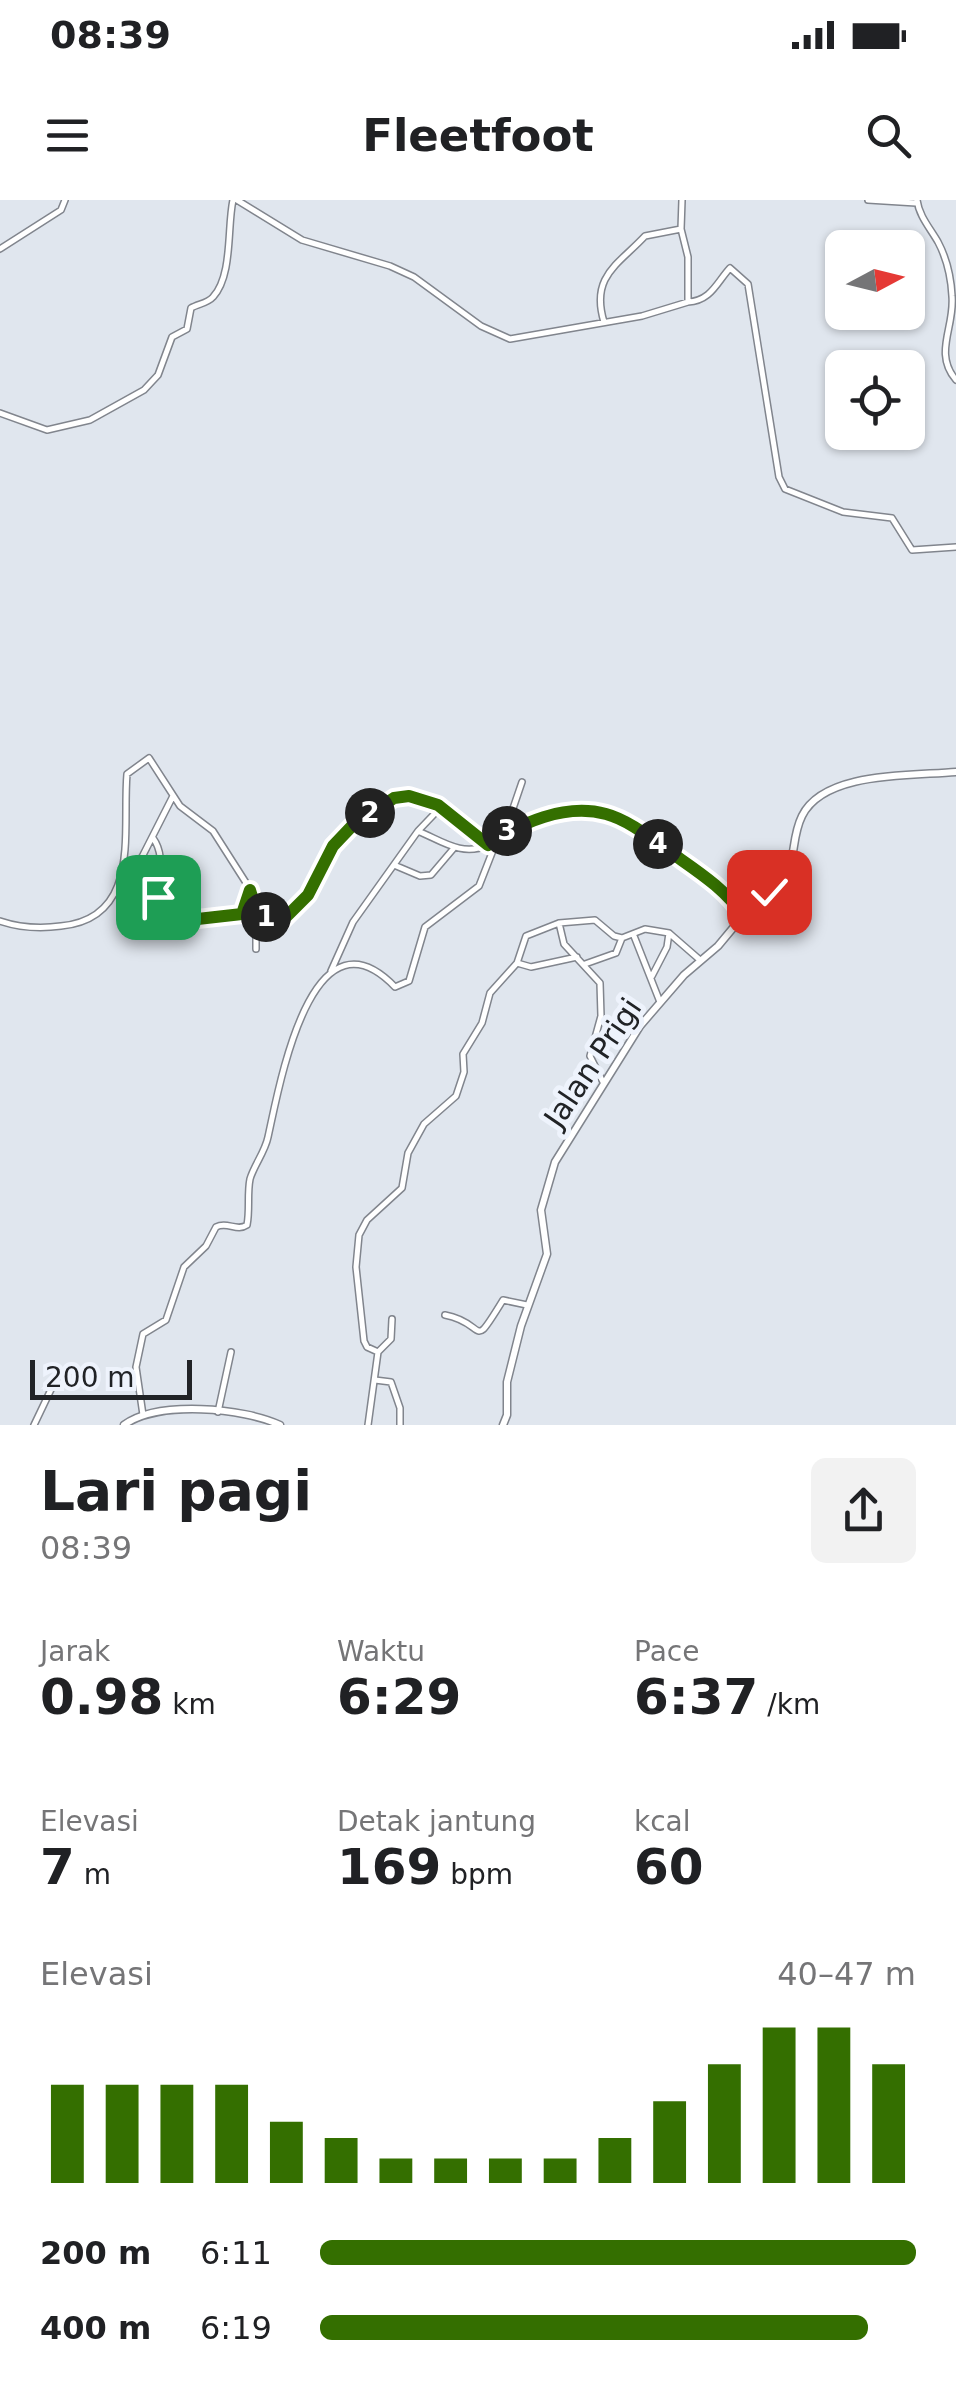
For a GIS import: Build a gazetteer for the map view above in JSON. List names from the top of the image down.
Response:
{
  "streets": {
    "street": ["Jalan Prigi"]
  },
  "scale_bar": "200 m",
  "north": "right",
  "page": {
    "status": "08:39",
    "header": "Fleetfoot",
    "pins": [
      "2",
      "3",
      "4",
      "1"
    ],
    "scale": "200 m",
    "heading": ["Lari pagi", "08:39"],
    "stats": [
      ["Jarak", "0.98 km"],
      ["Waktu", "6:29"],
      ["Pace", "6:37 /km"],
      ["Elevasi", "7 m"],
      ["Detak jantung", "169 bpm"],
      ["kcal", "60"]
    ],
    "chart": ["Elevasi", "40–47 m"],
    "list": [
      {
        "name": "200 m",
        "note": "6:11"
      },
      {
        "name": "400 m",
        "note": "6:19"
      }
    ]
  }
}
